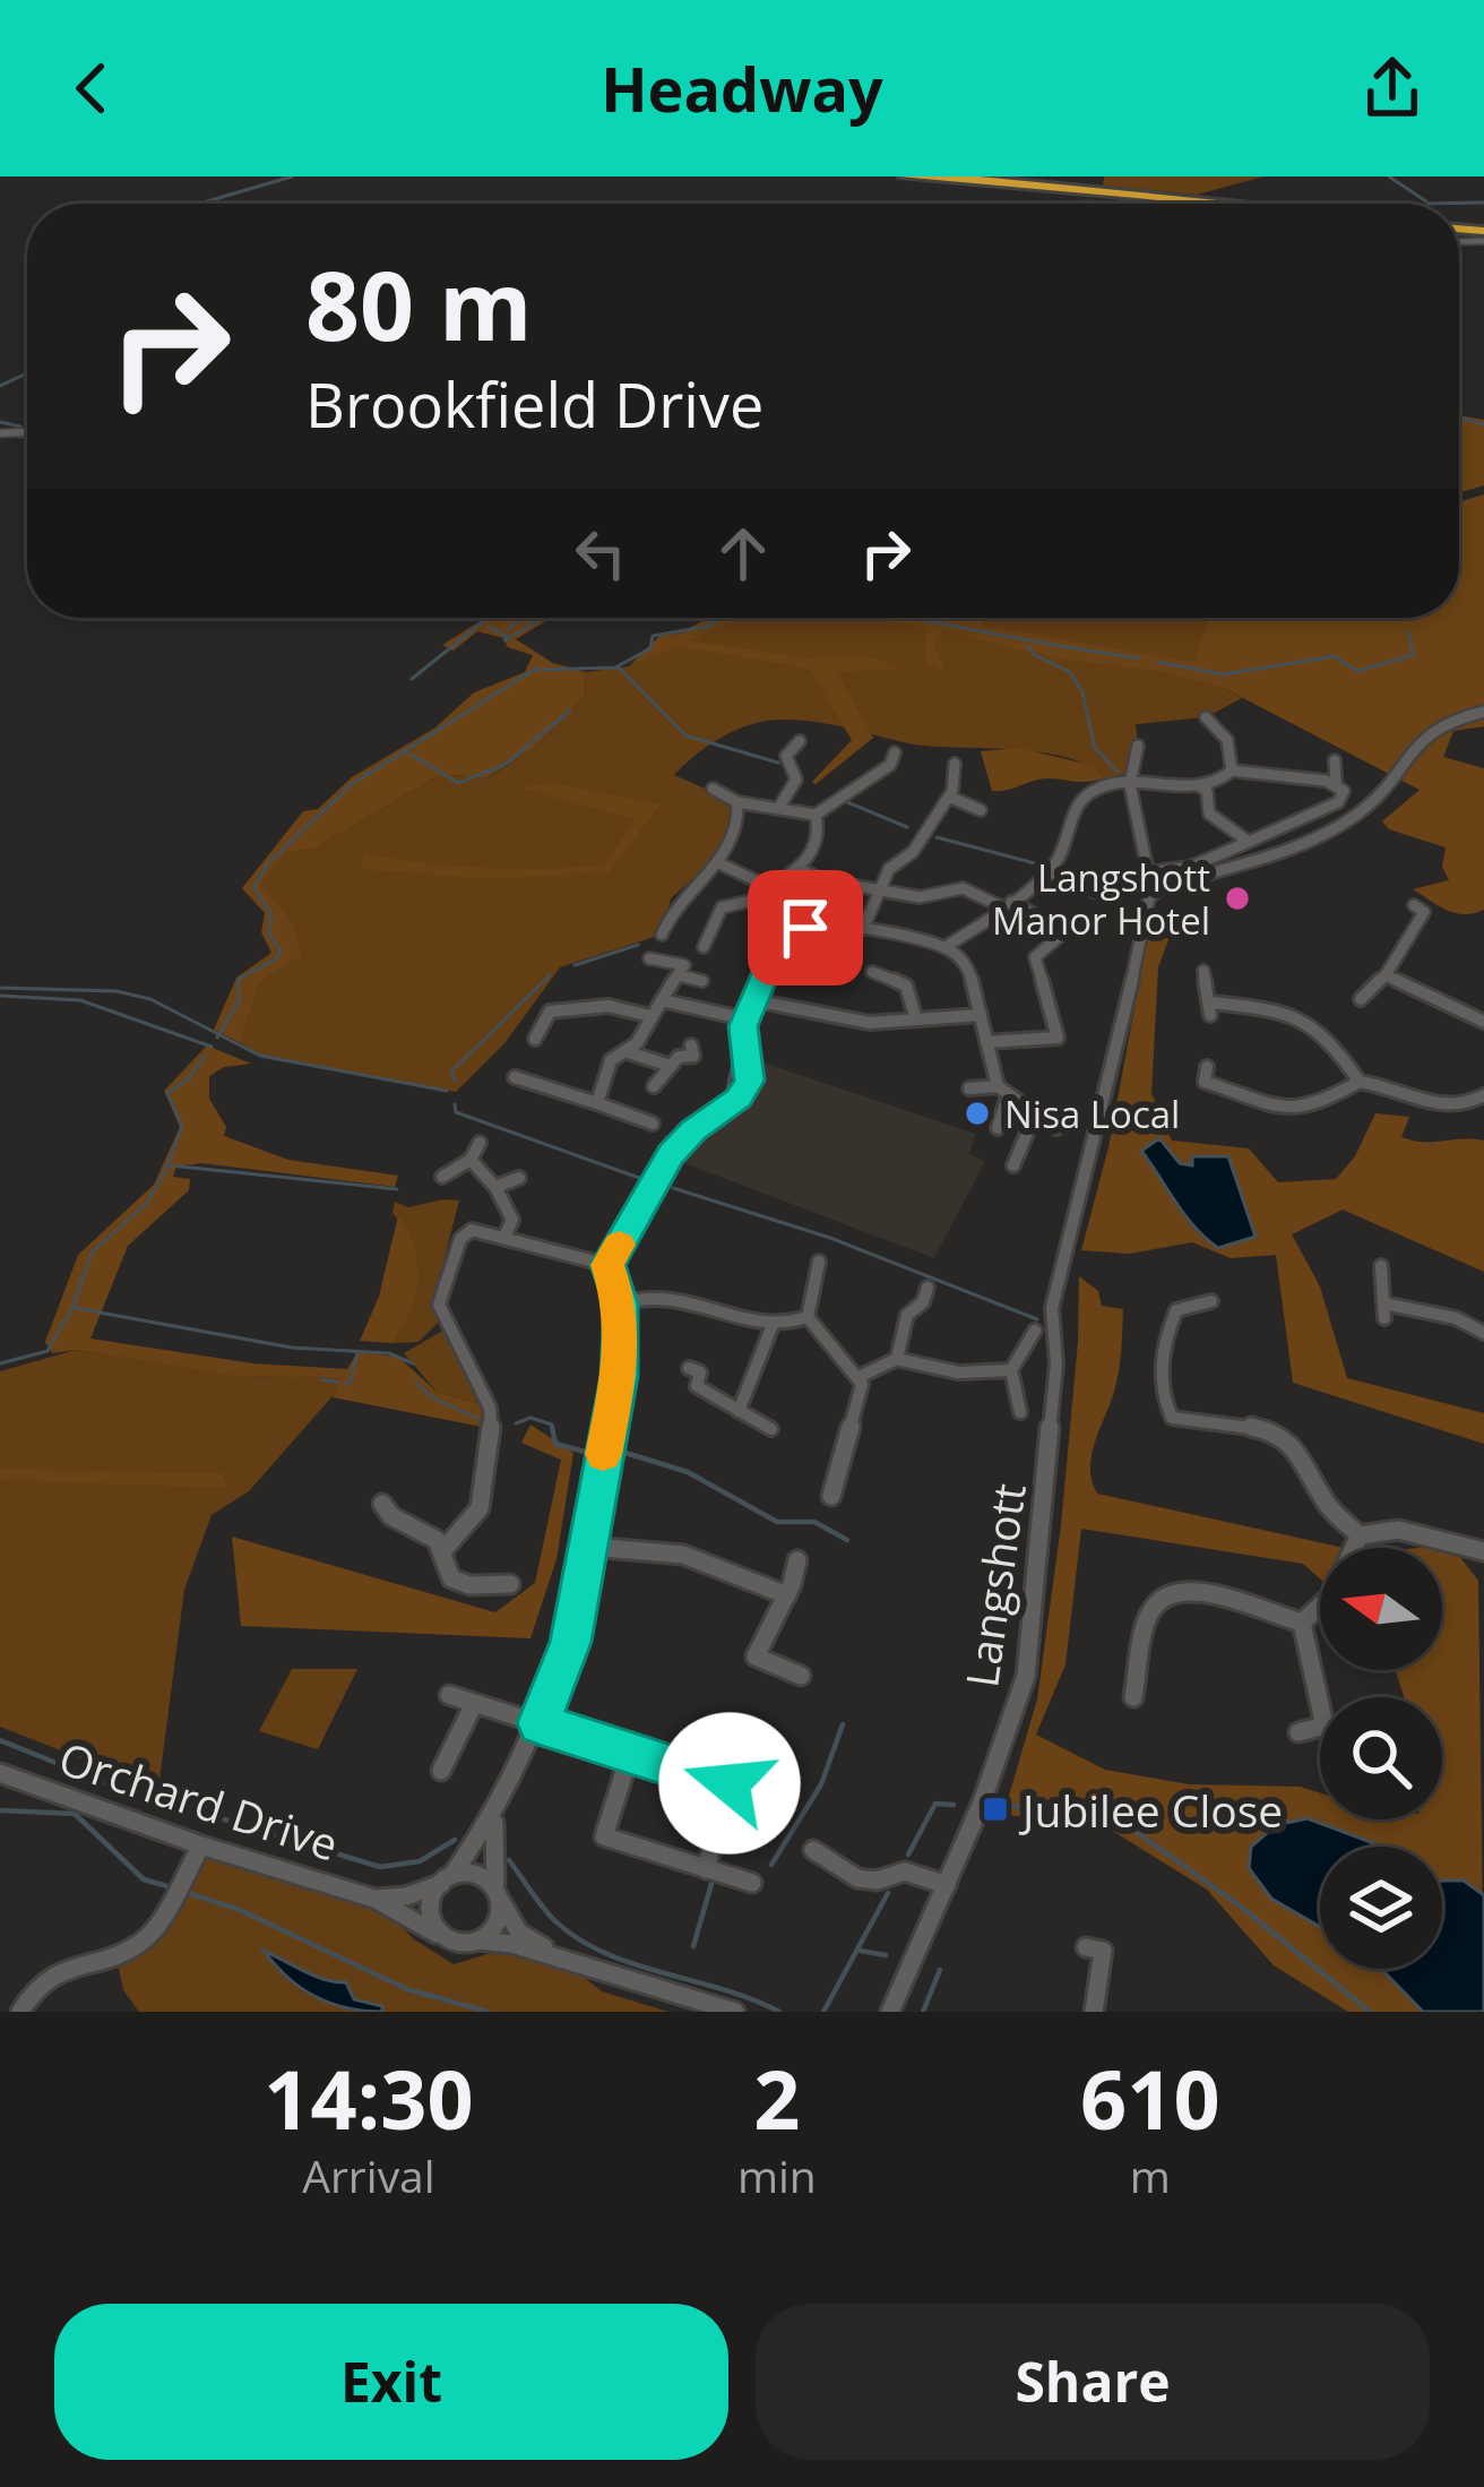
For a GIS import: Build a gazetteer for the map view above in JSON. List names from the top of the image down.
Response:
{
  "streets": {
    "street": ["Langshott", "Orchard Drive"]
  },
  "places": {
    "other": ["Langshott Manor Hotel", "Nisa Local"],
    "transit": ["Jubilee Close"]
  },
  "north": "left",
  "page": {
    "header": "Headway",
    "turn": ["80 m", "Brookfield Drive"],
    "eta": [
      "14:30",
      "Arrival",
      "2",
      "min",
      "610",
      "m"
    ],
    "buttons": ["Exit", "Share"]
  }
}
